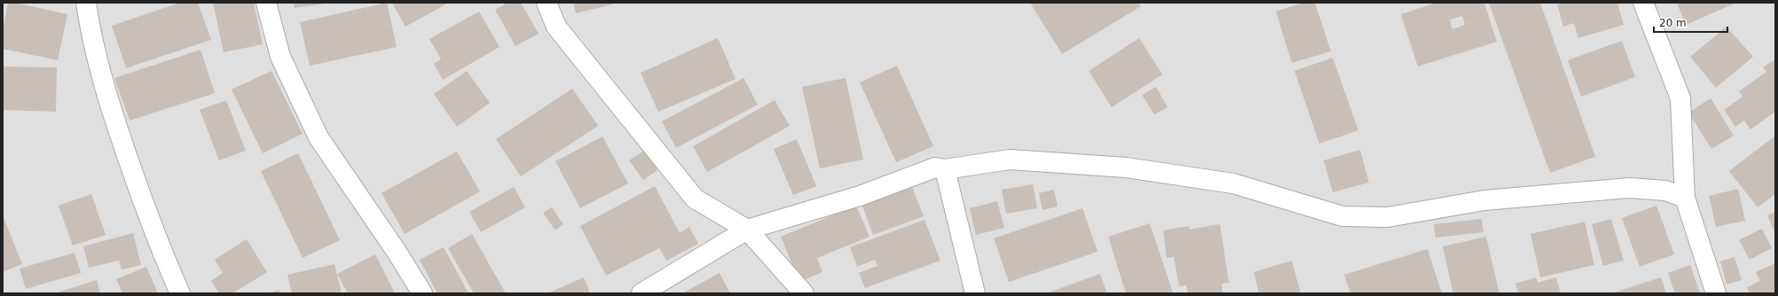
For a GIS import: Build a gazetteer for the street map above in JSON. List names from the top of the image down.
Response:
{
  "scale_bar": "20 m"
}
